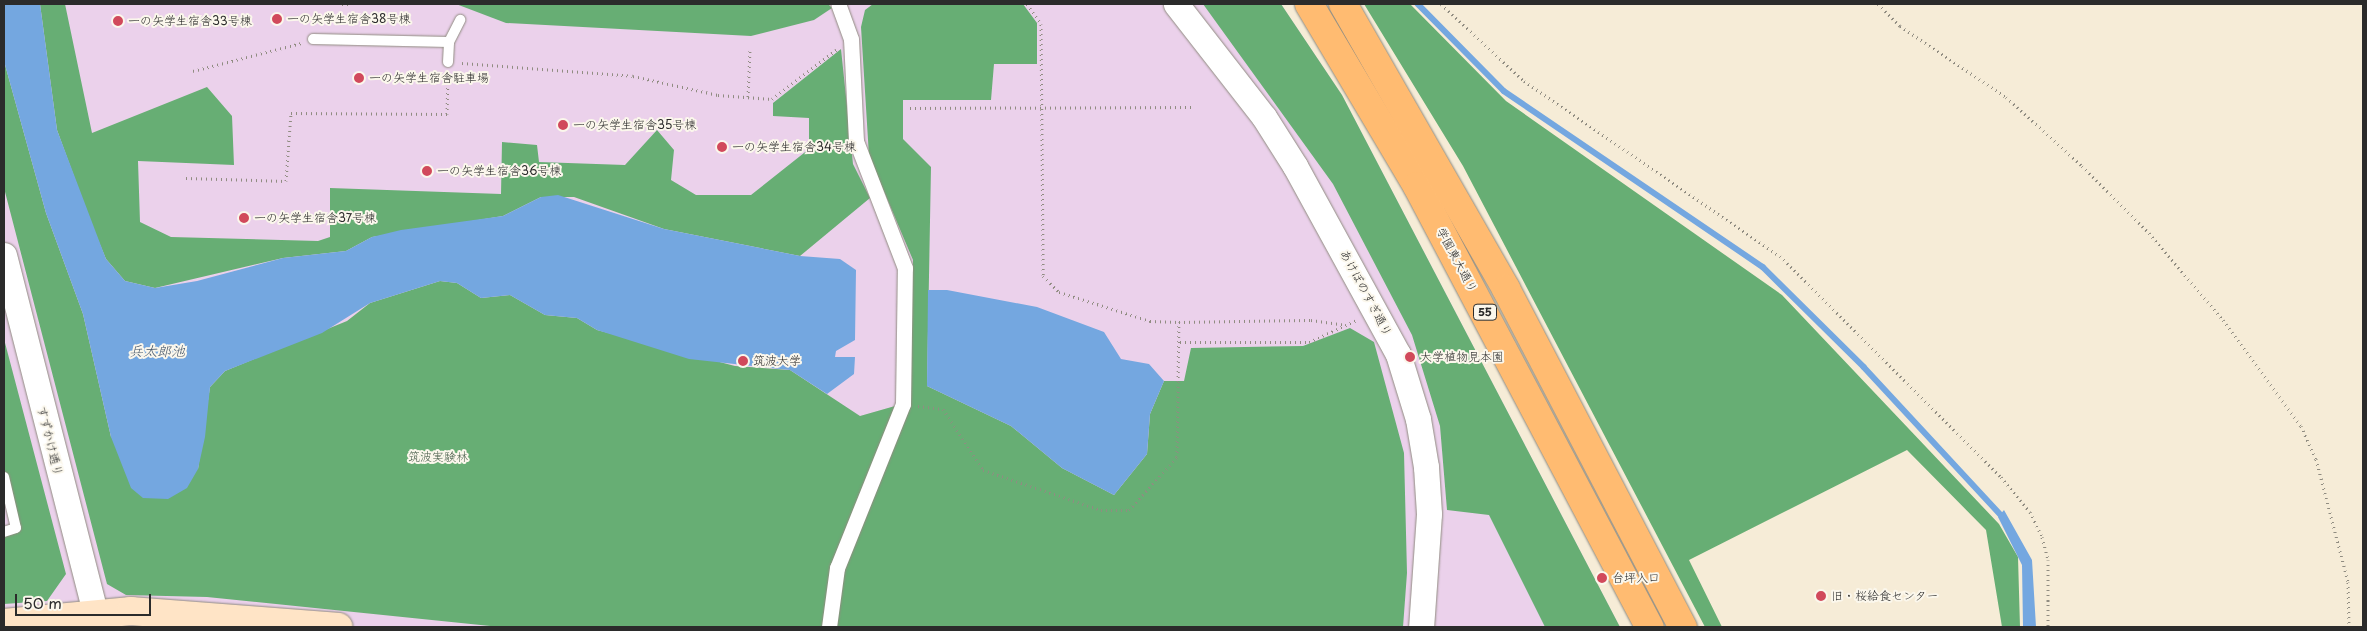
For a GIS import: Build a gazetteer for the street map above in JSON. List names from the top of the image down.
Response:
{
  "streets": {
    "main road": ["学園東大通り", "55"],
    "street": ["あけぼのすぎ通り", "すずかけ通り"]
  },
  "water": ["兵太郎池"],
  "parks": ["筑波実験林"],
  "places": [
    "一の矢学生宿舎38号棟",
    "一の矢学生宿舎33号棟",
    "一の矢学生宿舎駐車場",
    "一の矢学生宿舎35号棟",
    "一の矢学生宿舎34号棟",
    "一の矢学生宿舎36号棟",
    "一の矢学生宿舎37号棟",
    "大学植物見本園",
    "筑波大学",
    "台坪入口",
    "旧・桜給食センター"
  ],
  "scale_bar": "50 m"
}
